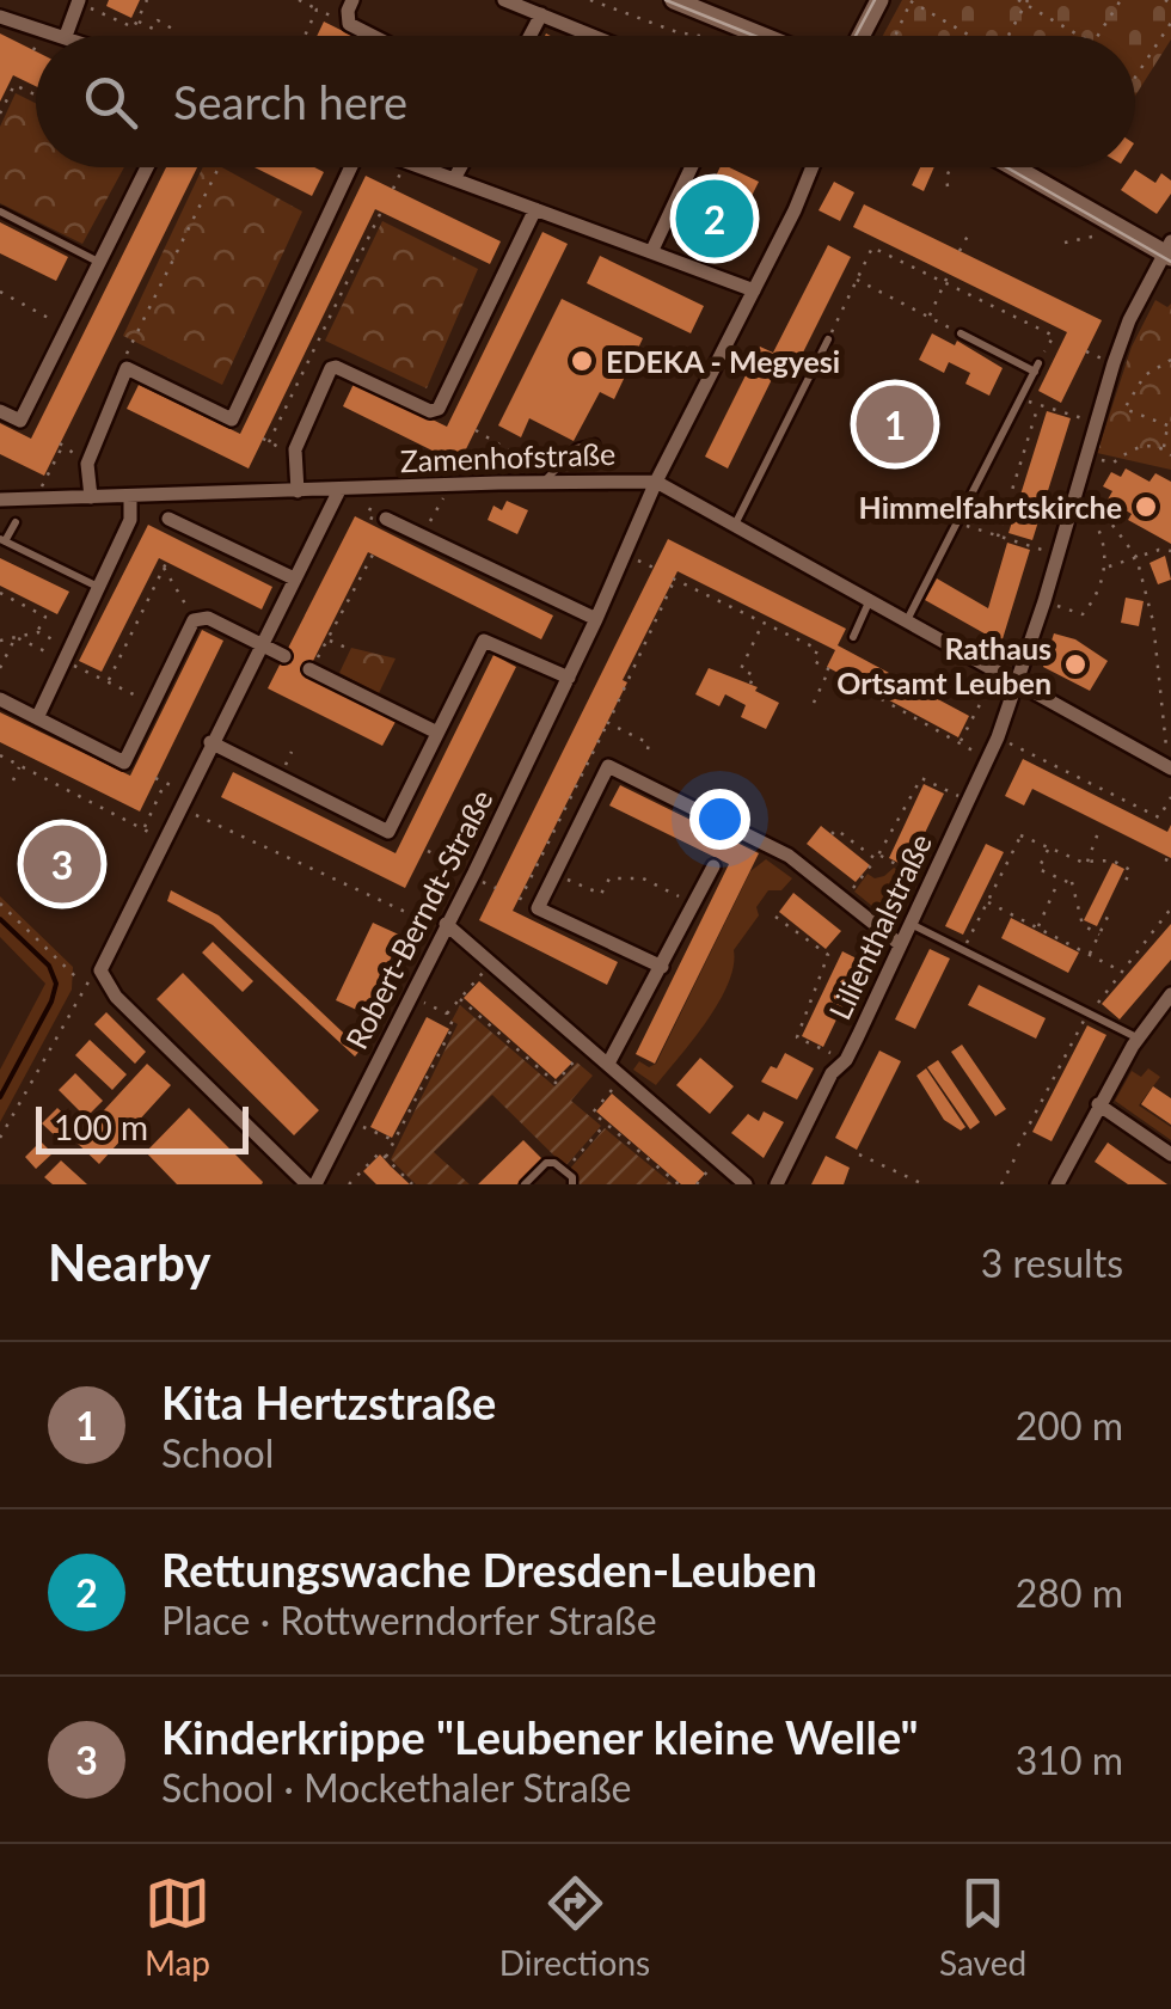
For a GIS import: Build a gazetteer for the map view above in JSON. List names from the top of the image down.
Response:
{
  "streets": {
    "street": ["Zamenhofstraße", "Robert-Berndt-Straße", "Lilienthalstraße"]
  },
  "crossings": [
    ["Zamenhofstraße", "Robert-Berndt-Straße"]
  ],
  "places": ["EDEKA - Megyesi", "Himmelfahrtskirche", "Rathaus Ortsamt Leuben"],
  "scale_bar": "100 m",
  "page": {
    "search": "Search here",
    "pins": ["2", "1", "3"],
    "scale": "100 m",
    "heading": ["Nearby", "3 results"],
    "list": [
      {
        "mark": "1",
        "name": "Kita Hertzstraße",
        "note": "School",
        "value": "200 m"
      },
      {
        "mark": "2",
        "name": "Rettungswache Dresden-Leuben",
        "note": "Place · Rottwerndorfer Straße",
        "value": "280 m"
      },
      {
        "mark": "3",
        "name": "Kinderkrippe \"Leubener kleine Welle\"",
        "note": "School · Mockethaler Straße",
        "value": "310 m"
      }
    ],
    "nav": ["Map", "Directions", "Saved"]
  }
}
